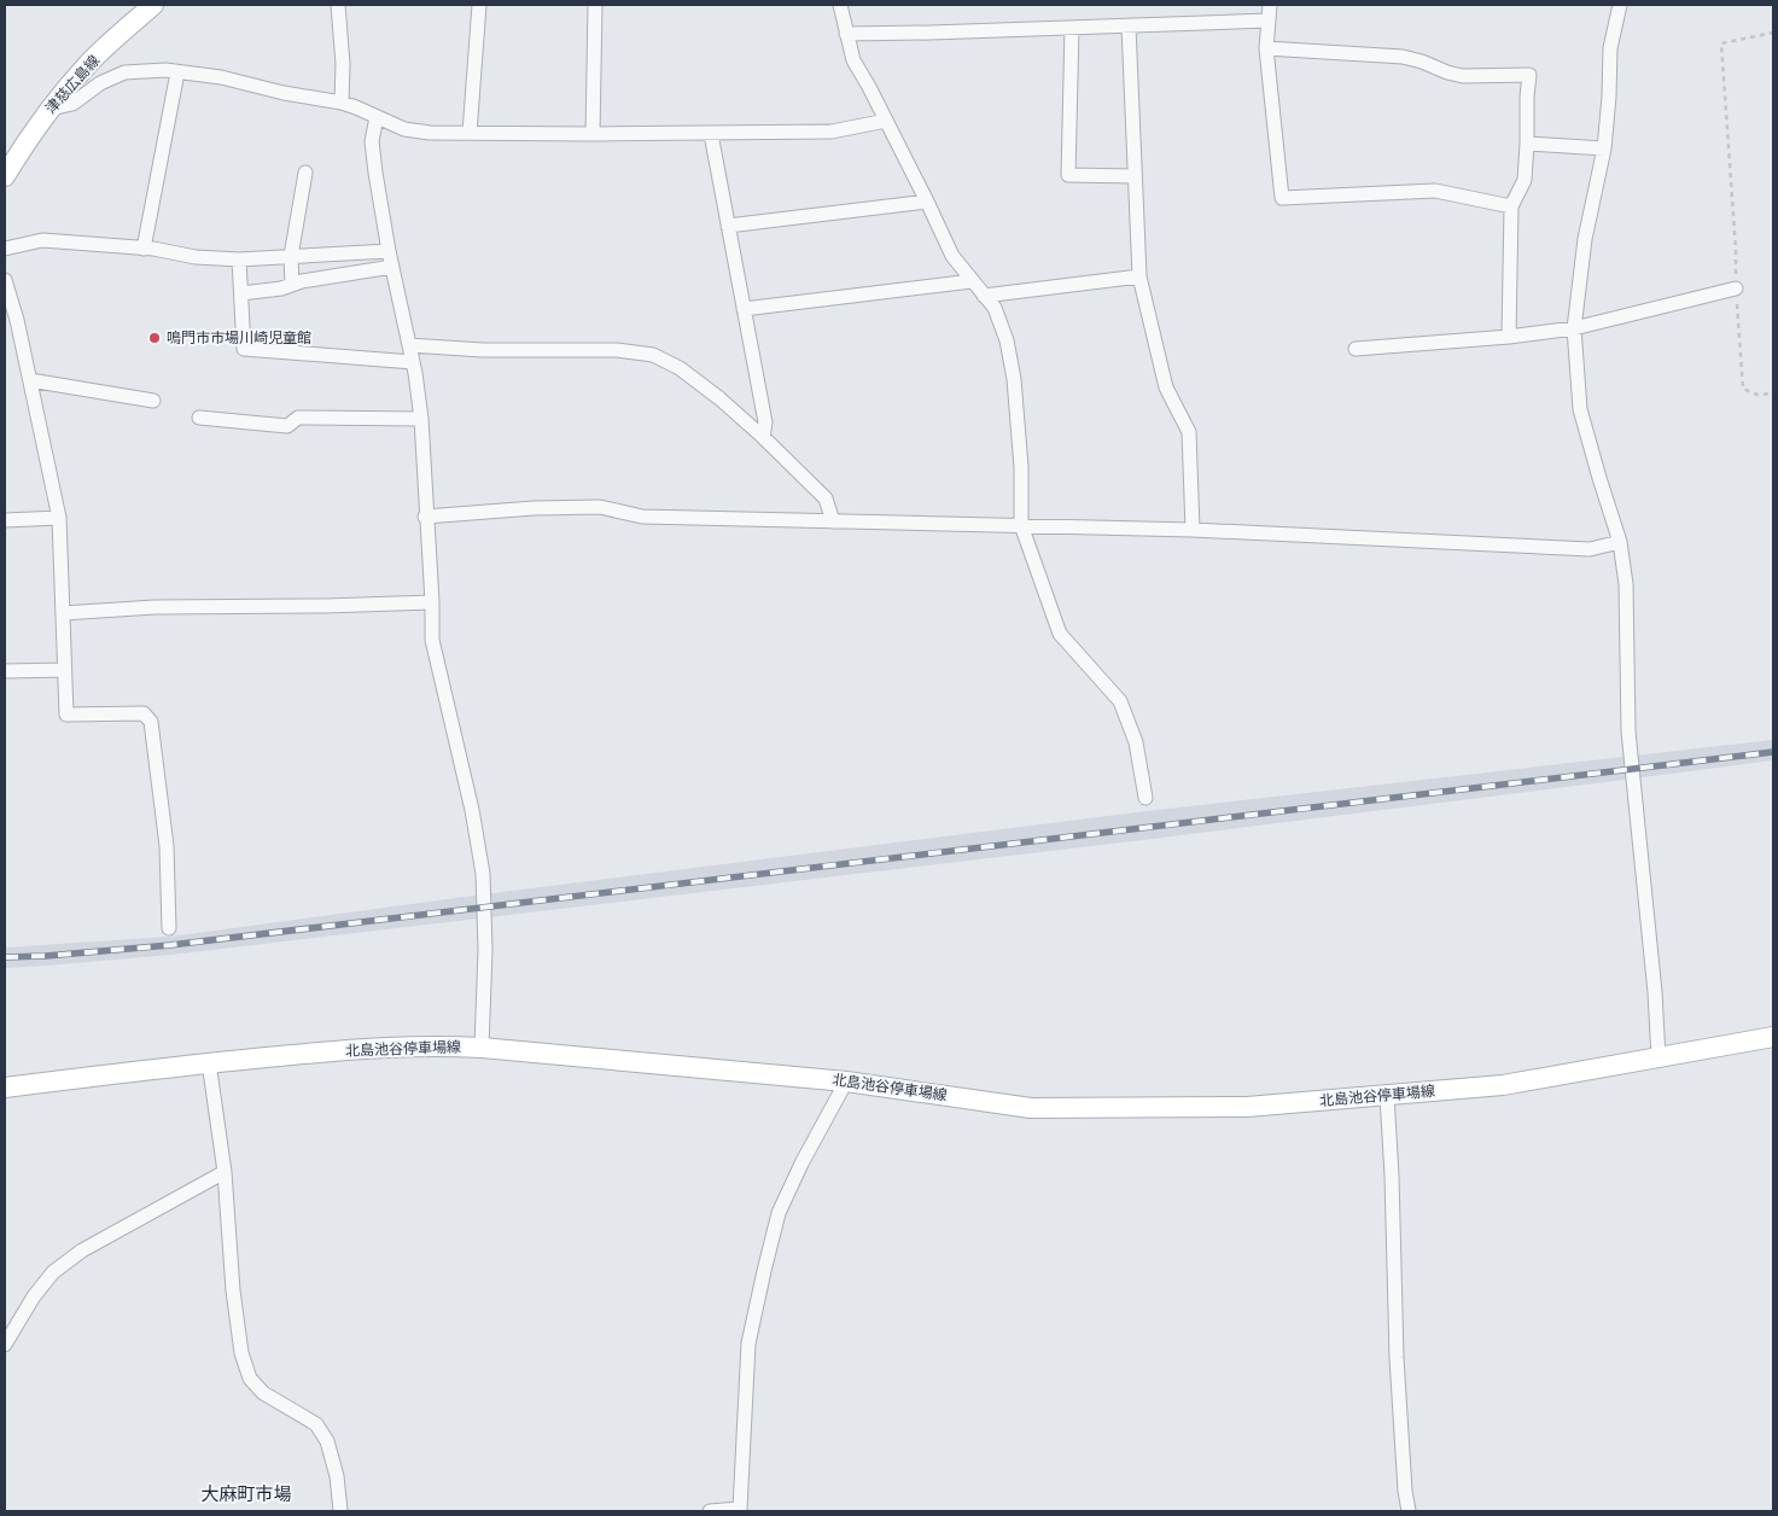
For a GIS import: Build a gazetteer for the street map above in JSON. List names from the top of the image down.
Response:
{
  "streets": {
    "main road": ["津慈広島線", "北島池谷停車場線"]
  },
  "districts": ["大麻町市場"],
  "places": ["鳴門市市場川崎児童館"]
}
